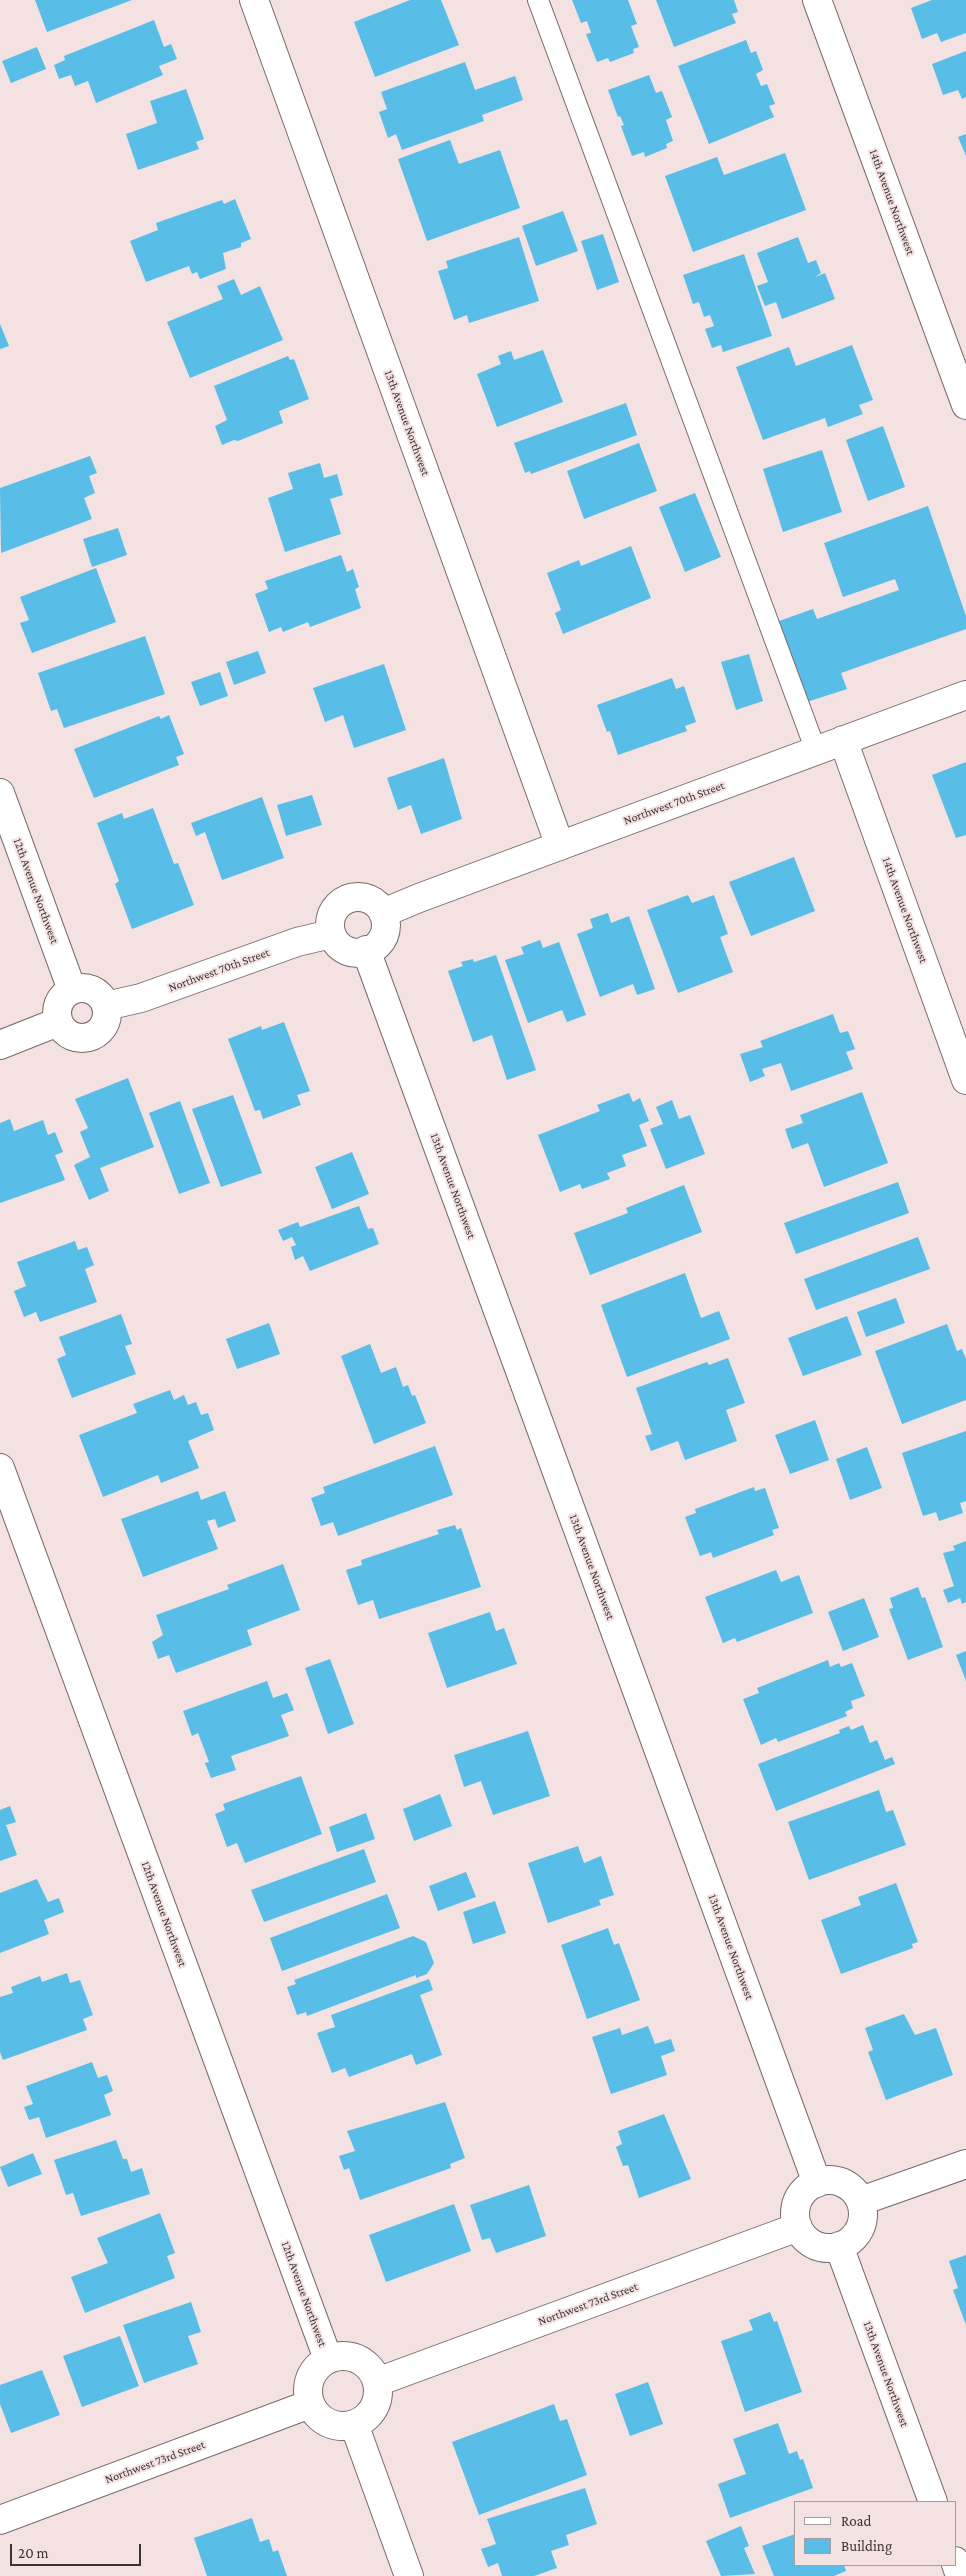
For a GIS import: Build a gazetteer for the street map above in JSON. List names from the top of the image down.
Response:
{
  "streets": {
    "street": [
      "14th Avenue Northwest",
      "13th Avenue Northwest",
      "Northwest 70th Street",
      "12th Avenue Northwest",
      "Northwest 73rd Street"
    ]
  },
  "crossings": [
    ["14th Avenue Northwest", "Northwest 70th Street"],
    ["13th Avenue Northwest", "Northwest 70th Street"],
    ["13th Avenue Northwest", "Northwest 73rd Street"],
    ["Northwest 70th Street", "12th Avenue Northwest"],
    ["12th Avenue Northwest", "Northwest 73rd Street"]
  ],
  "legend": ["Road", "Building"],
  "scale_bar": "20 m"
}
